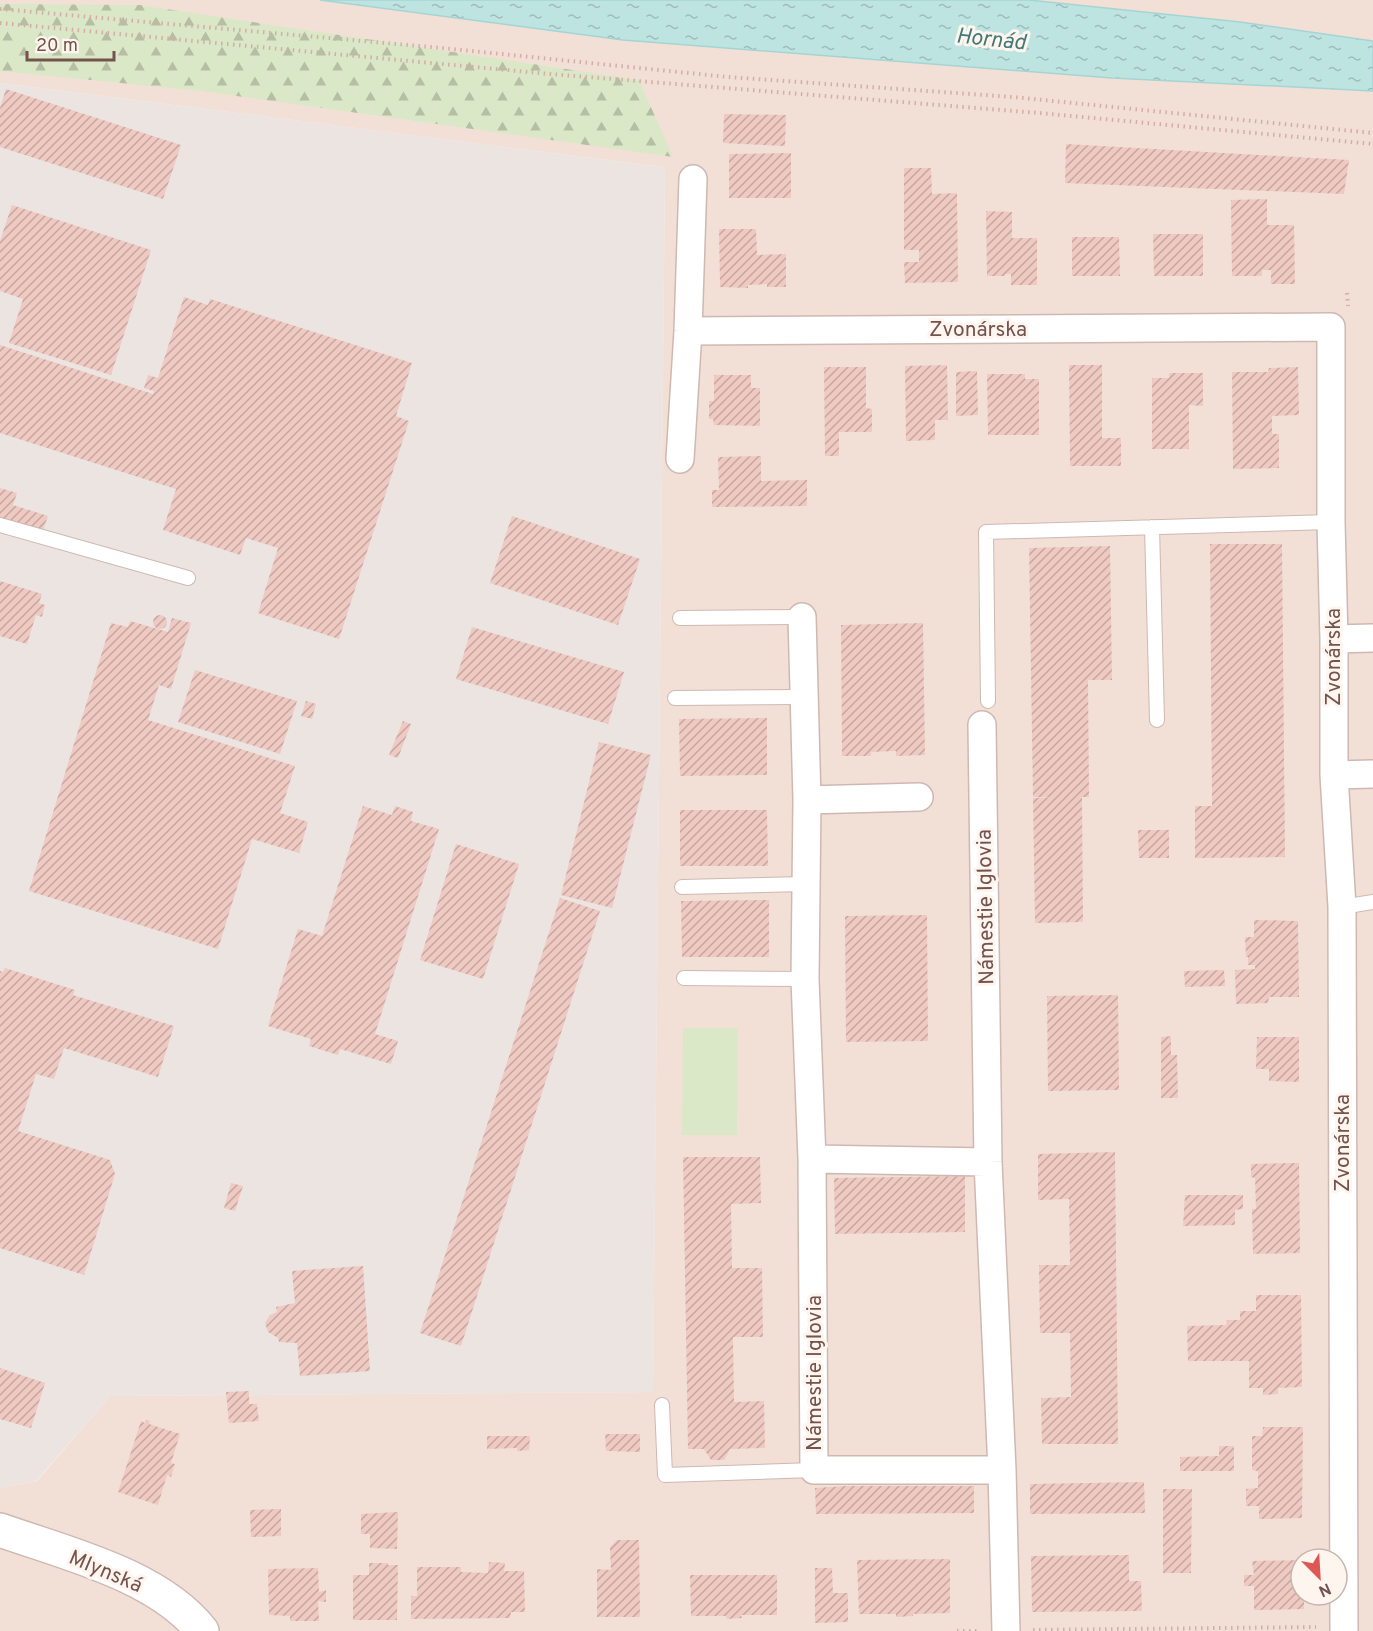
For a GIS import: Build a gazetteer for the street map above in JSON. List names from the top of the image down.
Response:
{
  "streets": {
    "street": ["Zvonárska", "Námestie Iglovia", "Mlynská"]
  },
  "water": ["Hornád"],
  "scale_bar": "20 m",
  "north": "bottom right"
}
